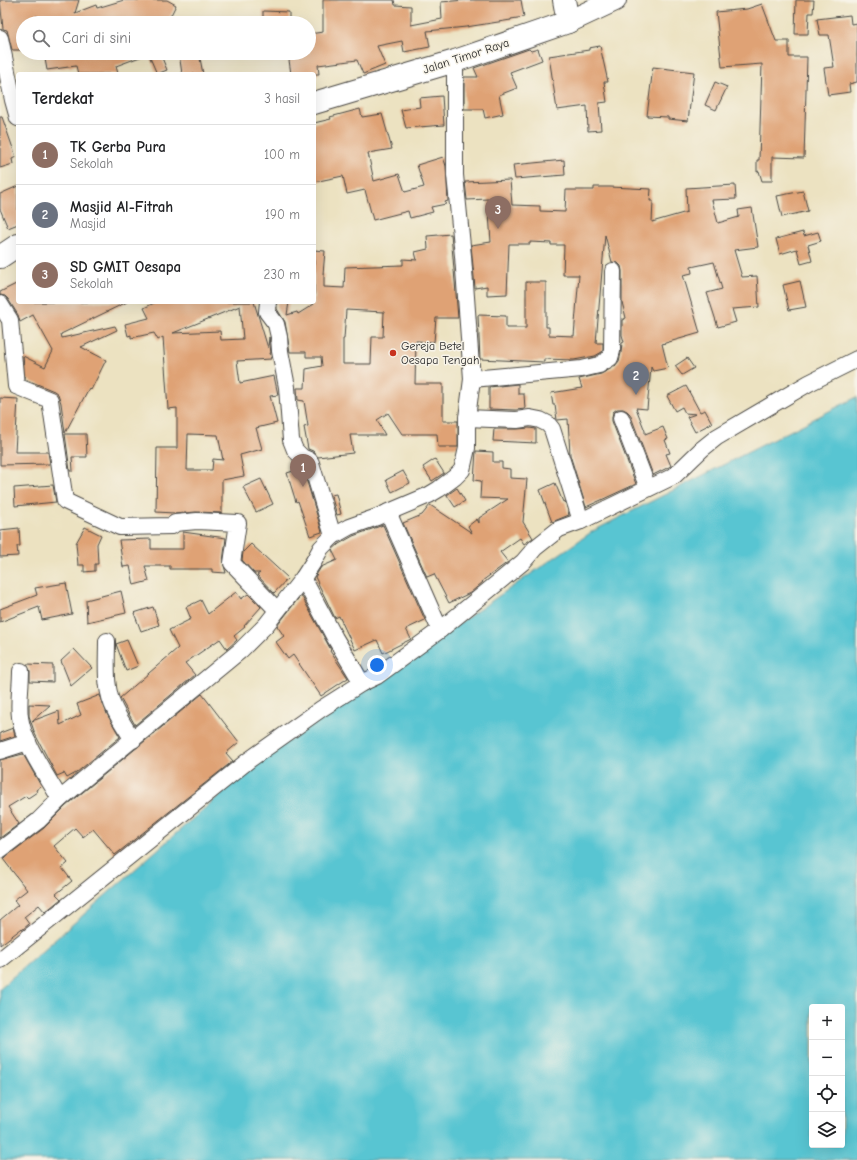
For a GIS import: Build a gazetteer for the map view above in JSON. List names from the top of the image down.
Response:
{
  "streets": {
    "highway": ["Jalan Timor Raya"]
  },
  "places": ["Gereja Betel Oesapa Tengah"],
  "page": {
    "search": "Cari di sini",
    "heading": ["Terdekat", "3 hasil"],
    "list": [
      {
        "mark": "1",
        "name": "TK Gerba Pura",
        "note": "Sekolah",
        "value": "100 m"
      },
      {
        "mark": "2",
        "name": "Masjid Al-Fitrah",
        "note": "Masjid",
        "value": "190 m"
      },
      {
        "mark": "3",
        "name": "SD GMIT Oesapa",
        "note": "Sekolah",
        "value": "230 m"
      }
    ],
    "pins": ["3", "2", "1"],
    "map_buttons": ["+", "−"]
  }
}
